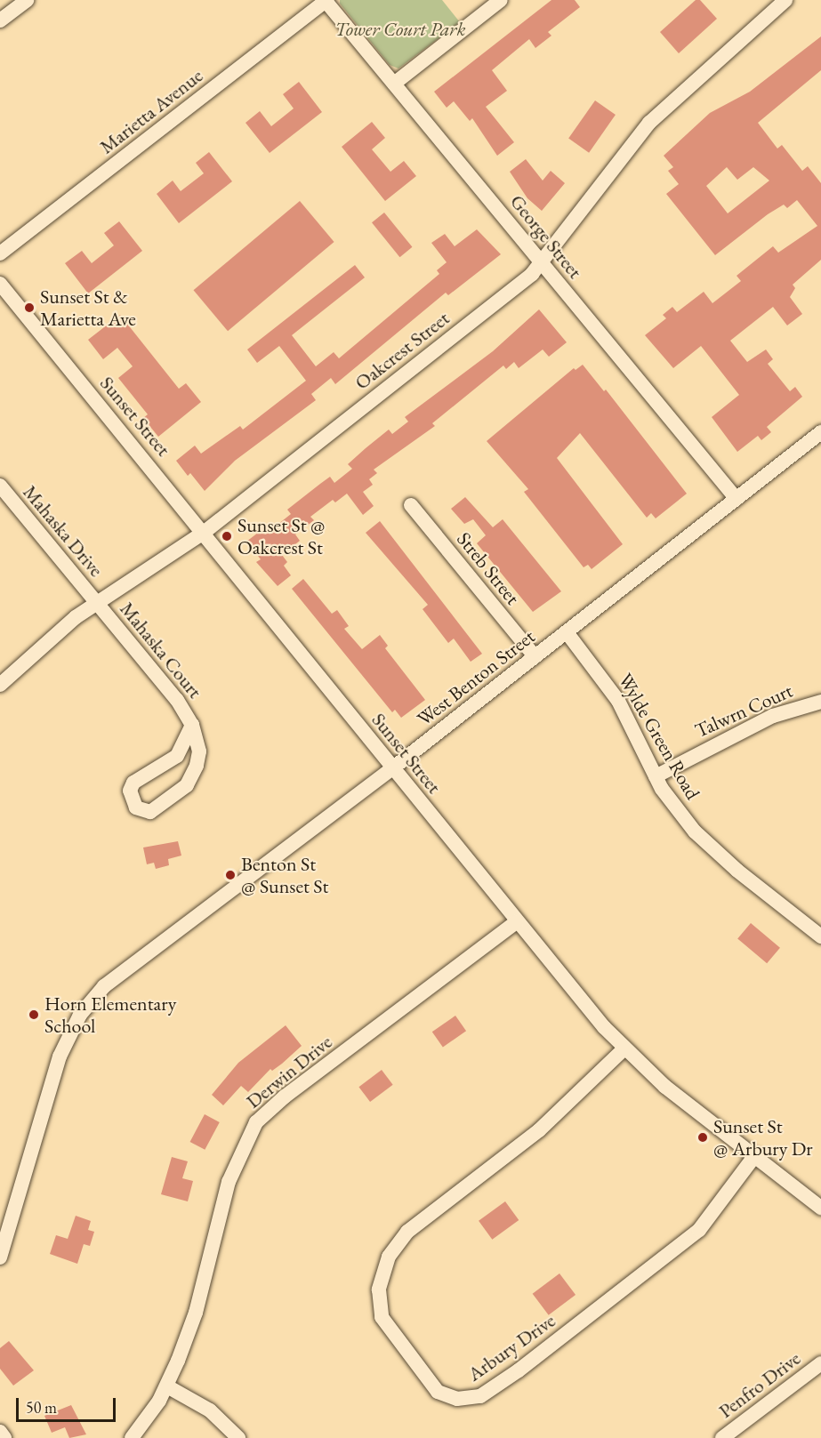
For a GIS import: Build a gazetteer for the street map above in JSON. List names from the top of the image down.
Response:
{
  "streets": {
    "street": [
      "Marietta Avenue",
      "George Street",
      "Oakcrest Street",
      "Sunset Street",
      "Mahaska Drive",
      "Streb Street",
      "Mahaska Court",
      "West Benton Street",
      "Talwrn Court",
      "Wylde Green Road",
      "Derwin Drive",
      "Arbury Drive",
      "Penfro Drive"
    ]
  },
  "crossings": [
    ["Marietta Avenue", "George Street"],
    ["George Street", "Oakcrest Street"],
    ["George Street", "West Benton Street"],
    ["Oakcrest Street", "Sunset Street"],
    ["Oakcrest Street", "Mahaska Drive"],
    ["Oakcrest Street", "Mahaska Court"],
    ["Sunset Street", "West Benton Street"],
    ["Sunset Street", "Derwin Drive"],
    ["Sunset Street", "Arbury Drive"],
    ["Mahaska Drive", "Mahaska Court"],
    ["Streb Street", "West Benton Street"],
    ["West Benton Street", "Wylde Green Road"],
    ["Talwrn Court", "Wylde Green Road"]
  ],
  "parks": ["Tower Court Park"],
  "places": [
    "Sunset St & Marietta Ave",
    "Sunset St @ Oakcrest St",
    "Benton St @ Sunset St",
    "Horn Elementary School",
    "Sunset St @ Arbury Dr"
  ],
  "scale_bar": "50 m"
}
